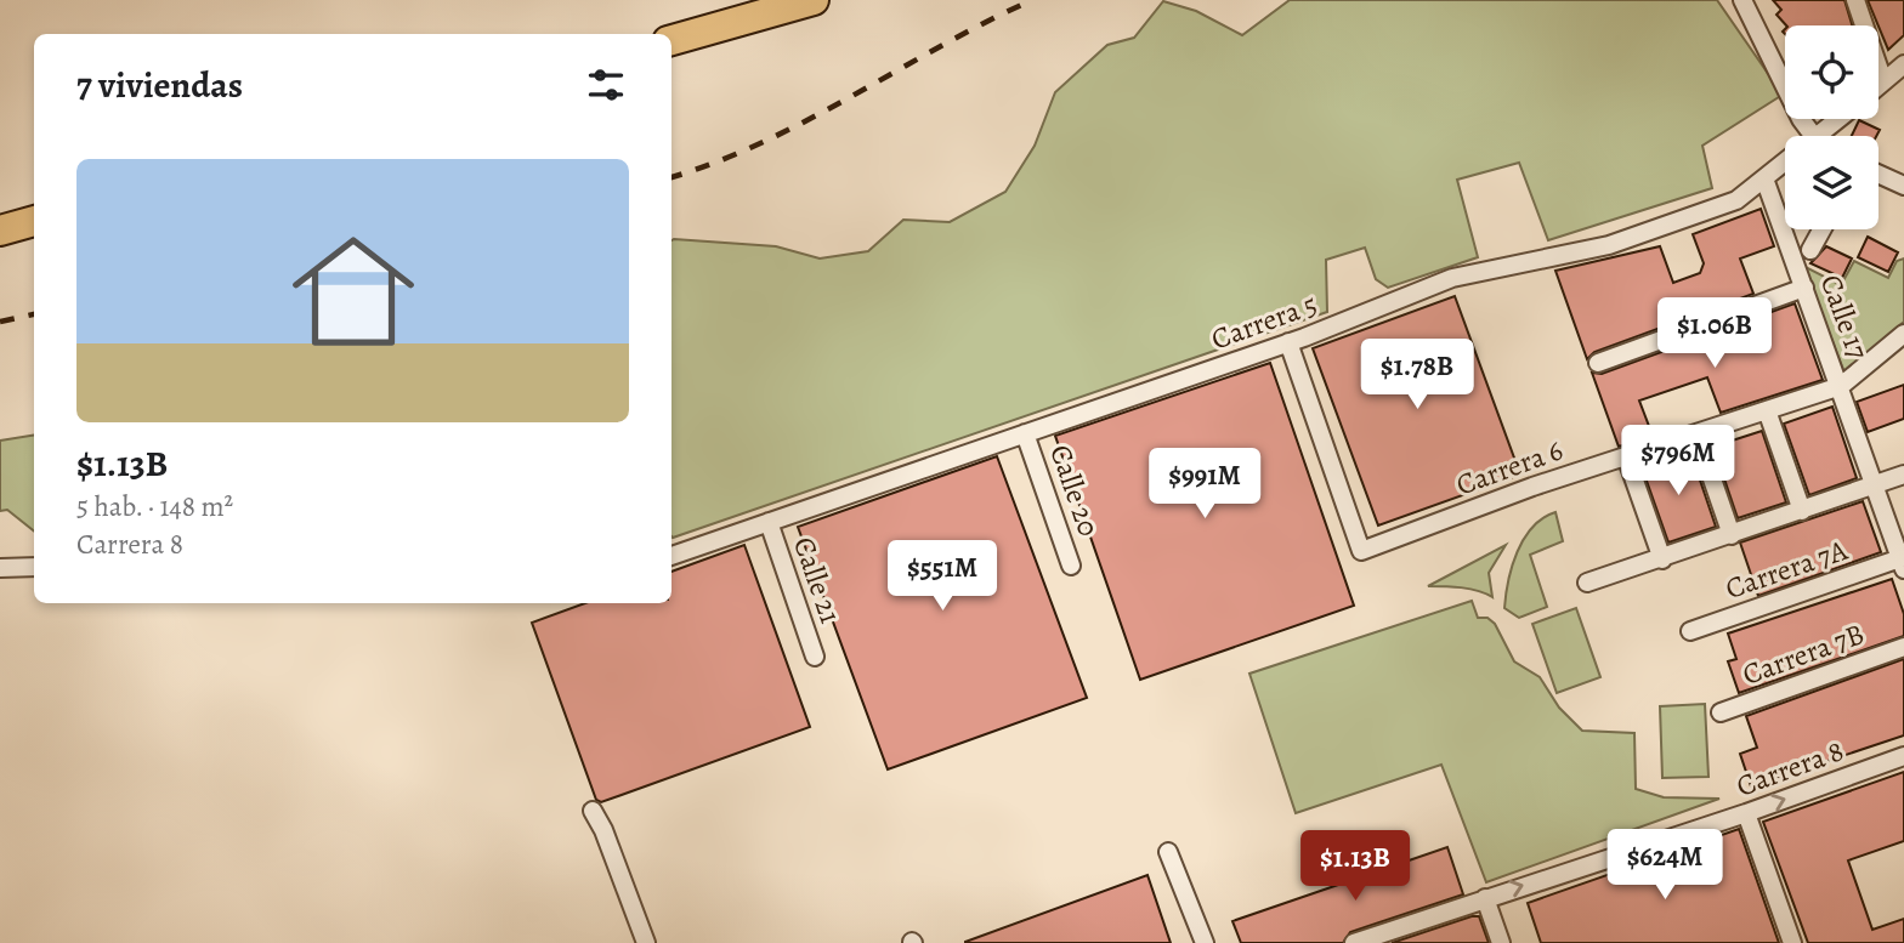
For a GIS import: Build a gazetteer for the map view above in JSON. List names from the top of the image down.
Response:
{
  "streets": {
    "street": [
      "Calle 17",
      "Carrera 5",
      "Carrera 6",
      "Calle 20",
      "Carrera 7A",
      "Calle 21",
      "Carrera 7B",
      "Carrera 8"
    ]
  },
  "crossings": [
    ["Calle 17", "Carrera 5"],
    ["Calle 17", "Carrera 6"],
    ["Calle 17", "Carrera 7A"],
    ["Carrera 5", "Carrera 6"],
    ["Carrera 5", "Calle 20"],
    ["Carrera 5", "Calle 21"]
  ],
  "one_way": ["Carrera 8"],
  "page": {
    "heading": "7 viviendas",
    "list": [
      {
        "name": "$1.13B",
        "note": "5 hab. · 148 m² · Carrera 8"
      }
    ],
    "price": [
      "$1.06B",
      "$1.78B",
      "$796M",
      "$991M",
      "$551M",
      "$624M",
      "$1.13B"
    ]
  }
}
